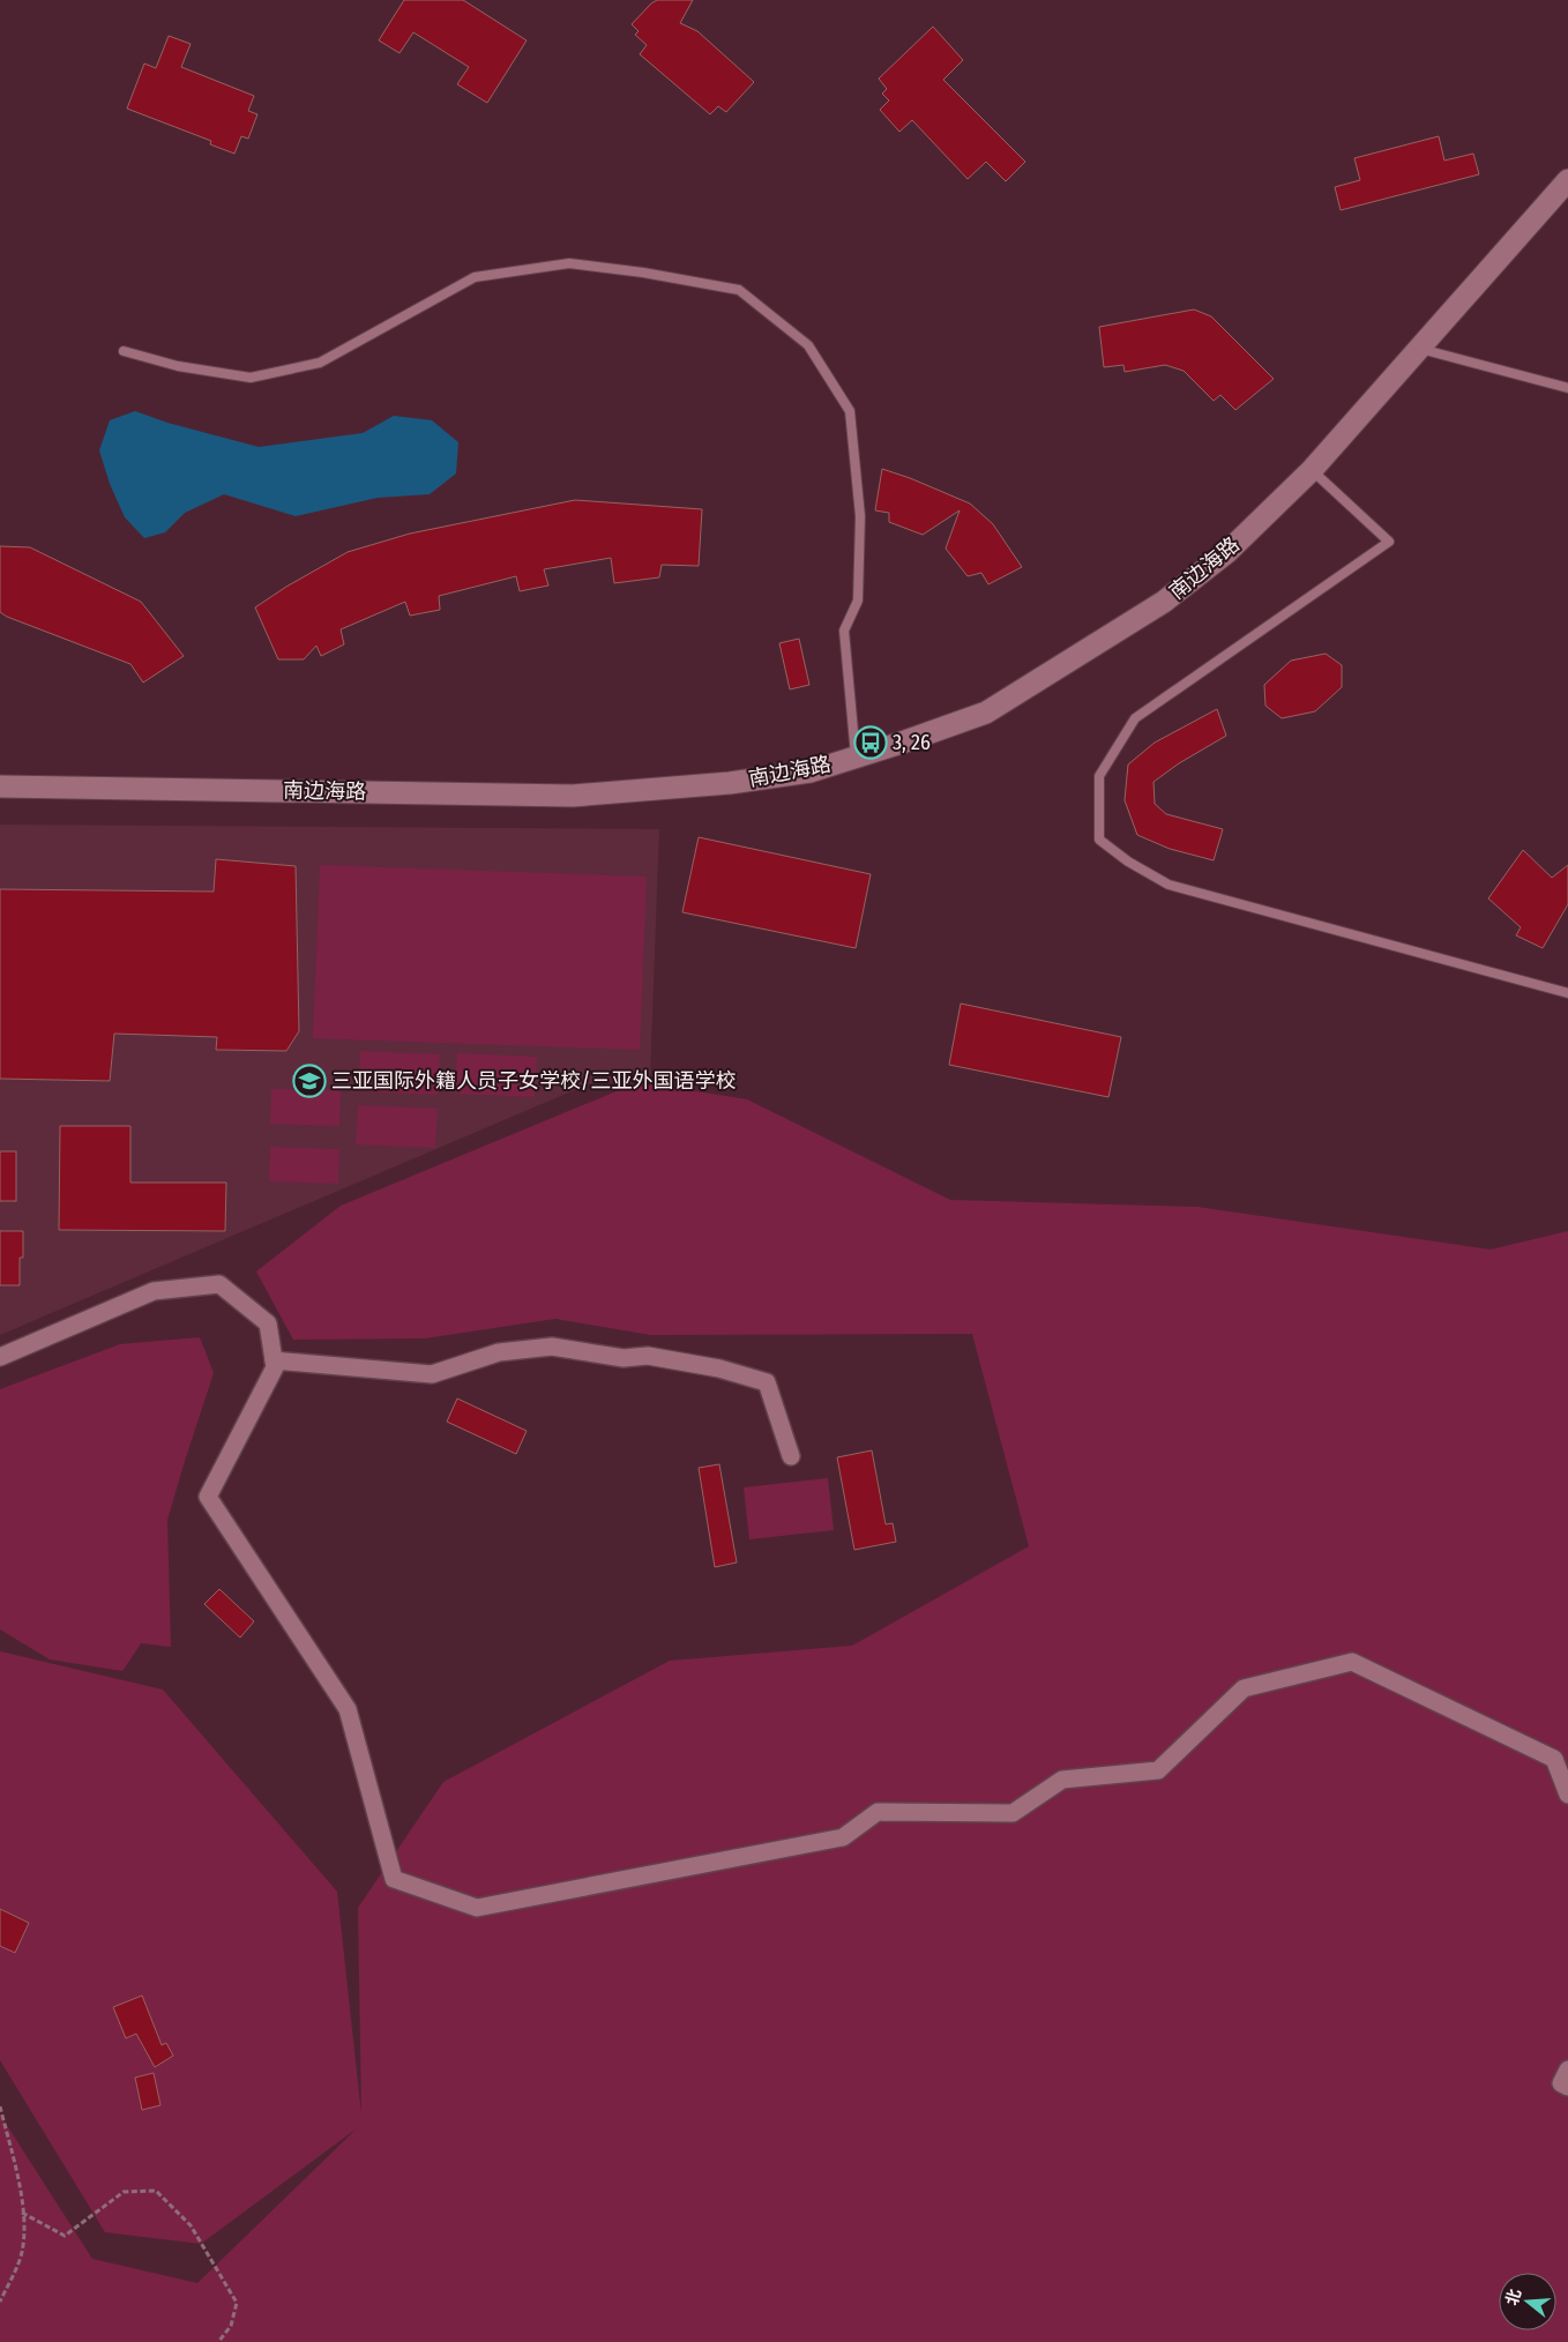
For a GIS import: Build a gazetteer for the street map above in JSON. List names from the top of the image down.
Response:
{
  "streets": {
    "street": ["南边海路"]
  },
  "places": {
    "bus stop": ["3, 26"],
    "school or university": ["三亚国际外籍人员子女学校/三亚外国语学校"]
  },
  "north": "left"
}
